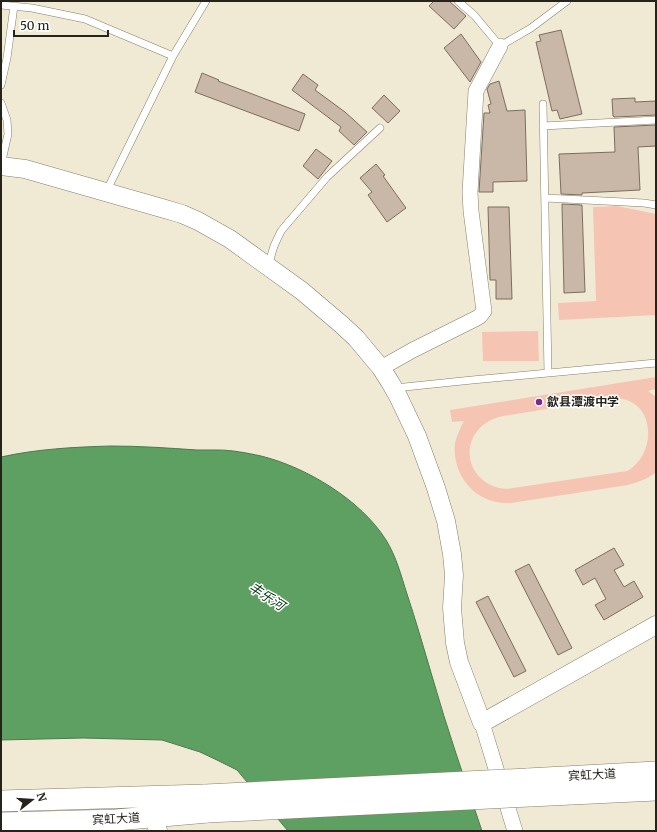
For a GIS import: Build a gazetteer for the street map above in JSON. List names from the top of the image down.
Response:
{
  "streets": {
    "main road": ["宾虹大道"]
  },
  "water": ["丰乐河"],
  "places": ["歙县潭渡中学"],
  "scale_bar": "50 m",
  "north": "right"
}
